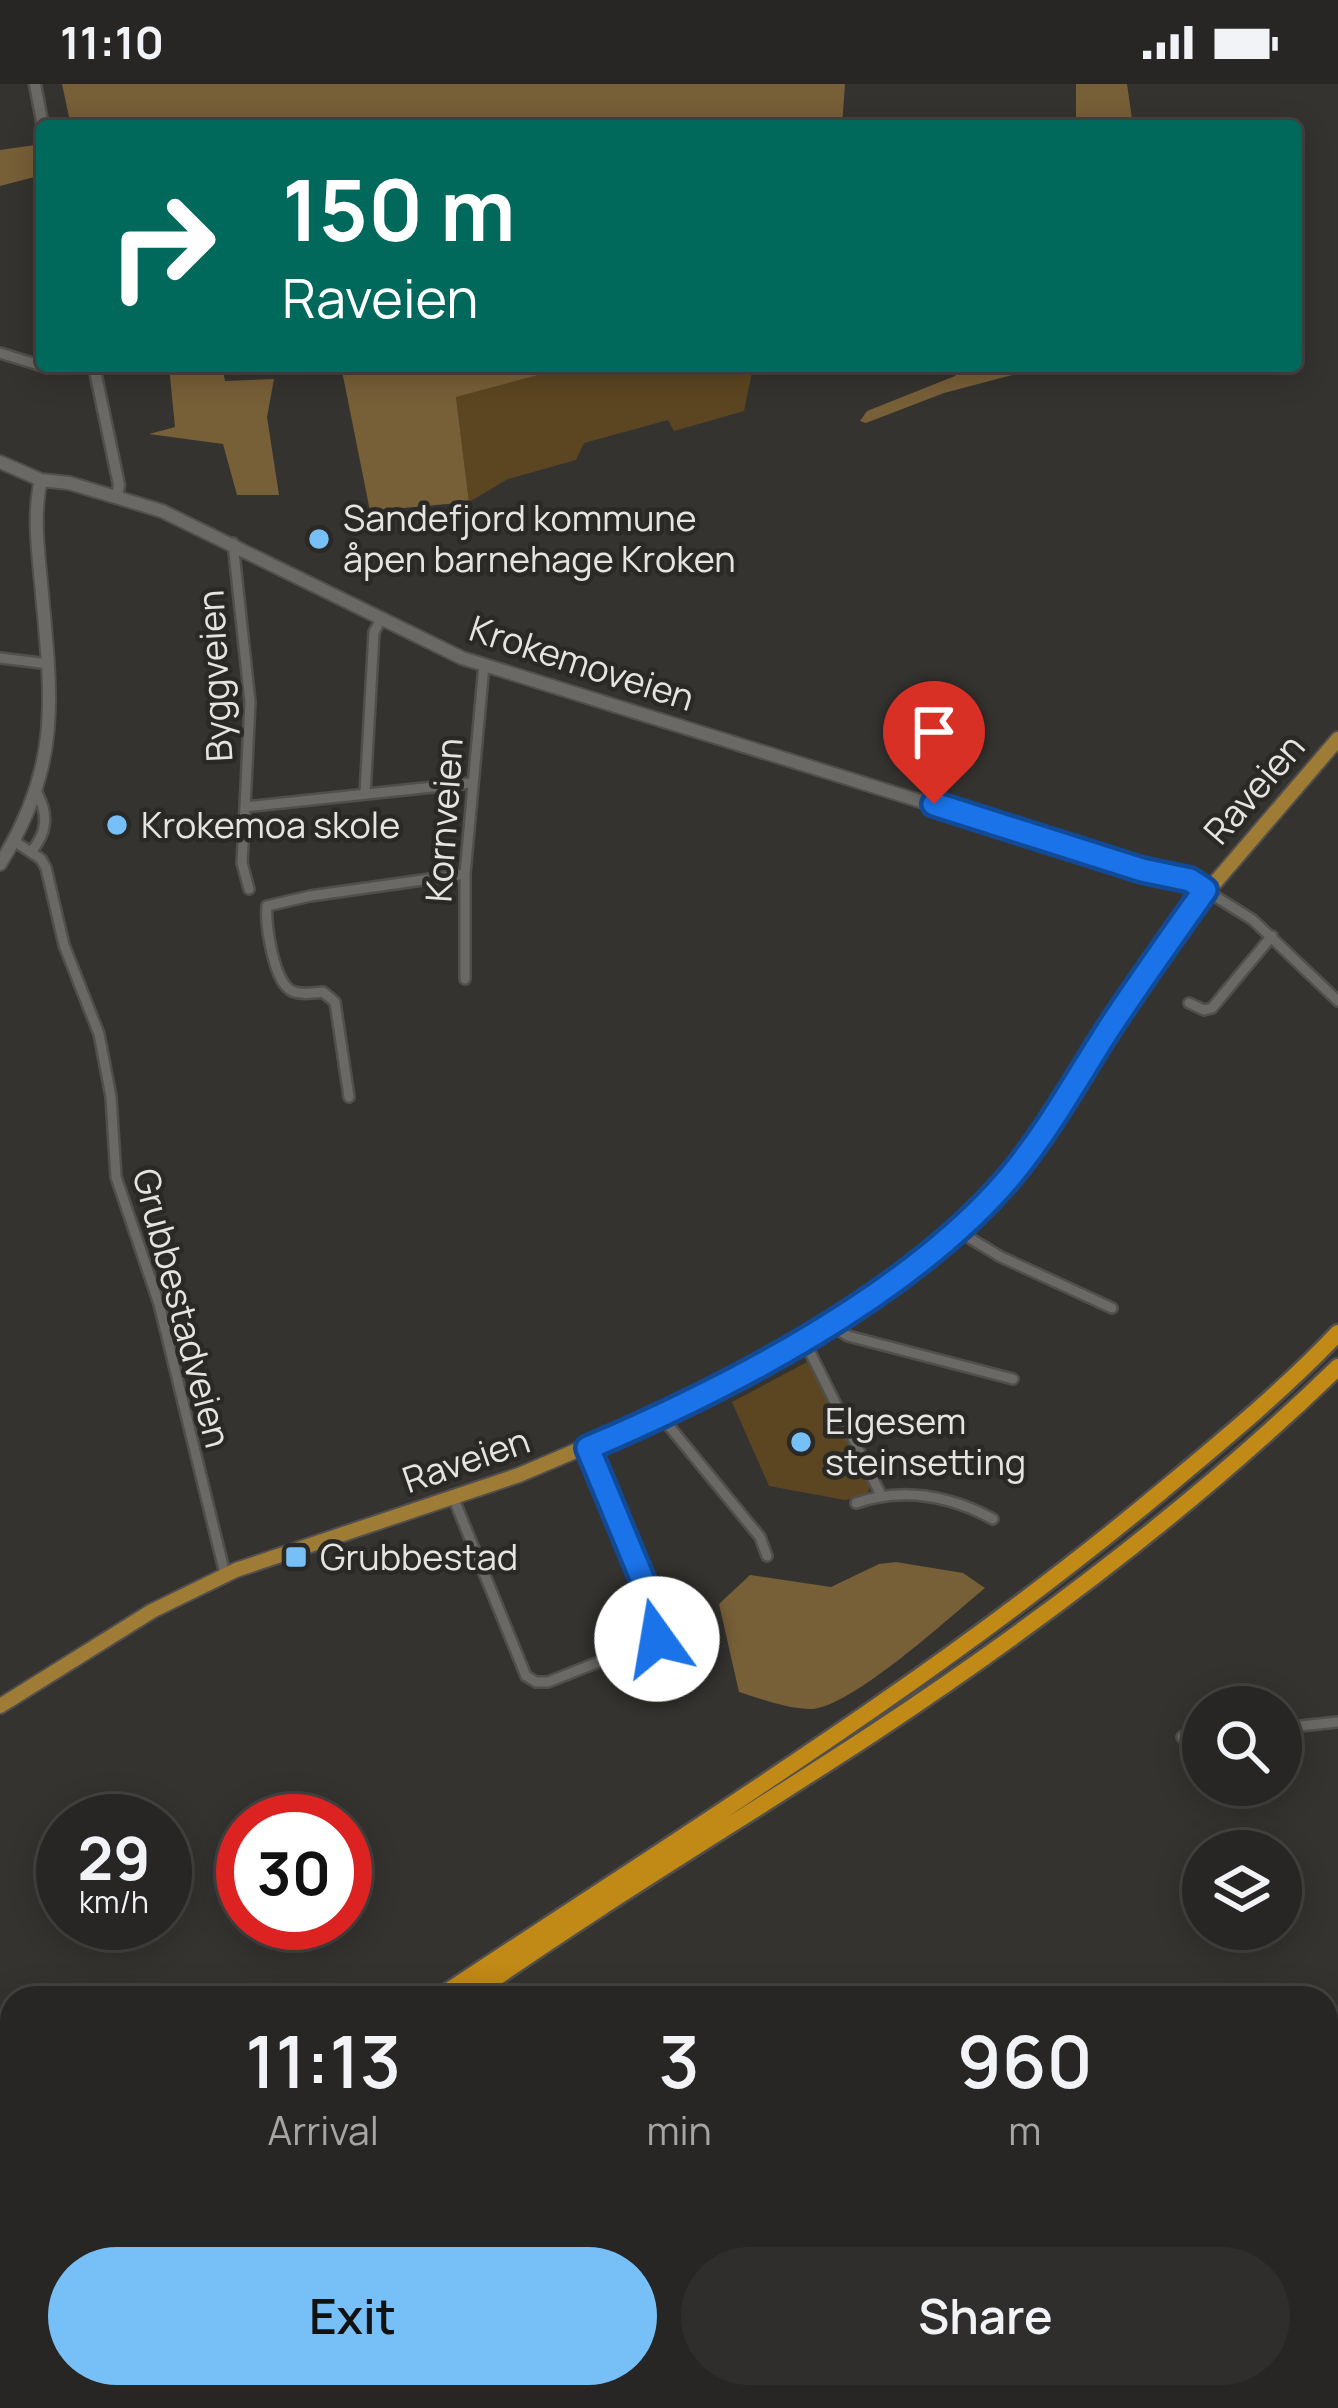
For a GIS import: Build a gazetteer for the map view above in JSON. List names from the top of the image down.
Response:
{
  "streets": {
    "main road": ["Krokemoveien", "Raveien"],
    "street": ["Byggveien", "Kornveien", "Grubbestadveien"]
  },
  "crossings": [
    ["Krokemoveien", "Byggveien"],
    ["Krokemoveien", "Raveien"],
    ["Krokemoveien", "Kornveien"],
    ["Raveien", "Grubbestadveien"]
  ],
  "places": {
    "other": ["Sandefjord kommune åpen barnehage Kroken", "Krokemoa skole", "Elgesem steinsetting"],
    "transit": ["Grubbestad"]
  },
  "page": {
    "status": "11:10",
    "turn": ["150 m", "Raveien"],
    "speed": "29 km/h",
    "limit": "30",
    "eta": [
      "11:13",
      "Arrival",
      "3",
      "min",
      "960",
      "m"
    ],
    "buttons": ["Exit", "Share"]
  }
}
